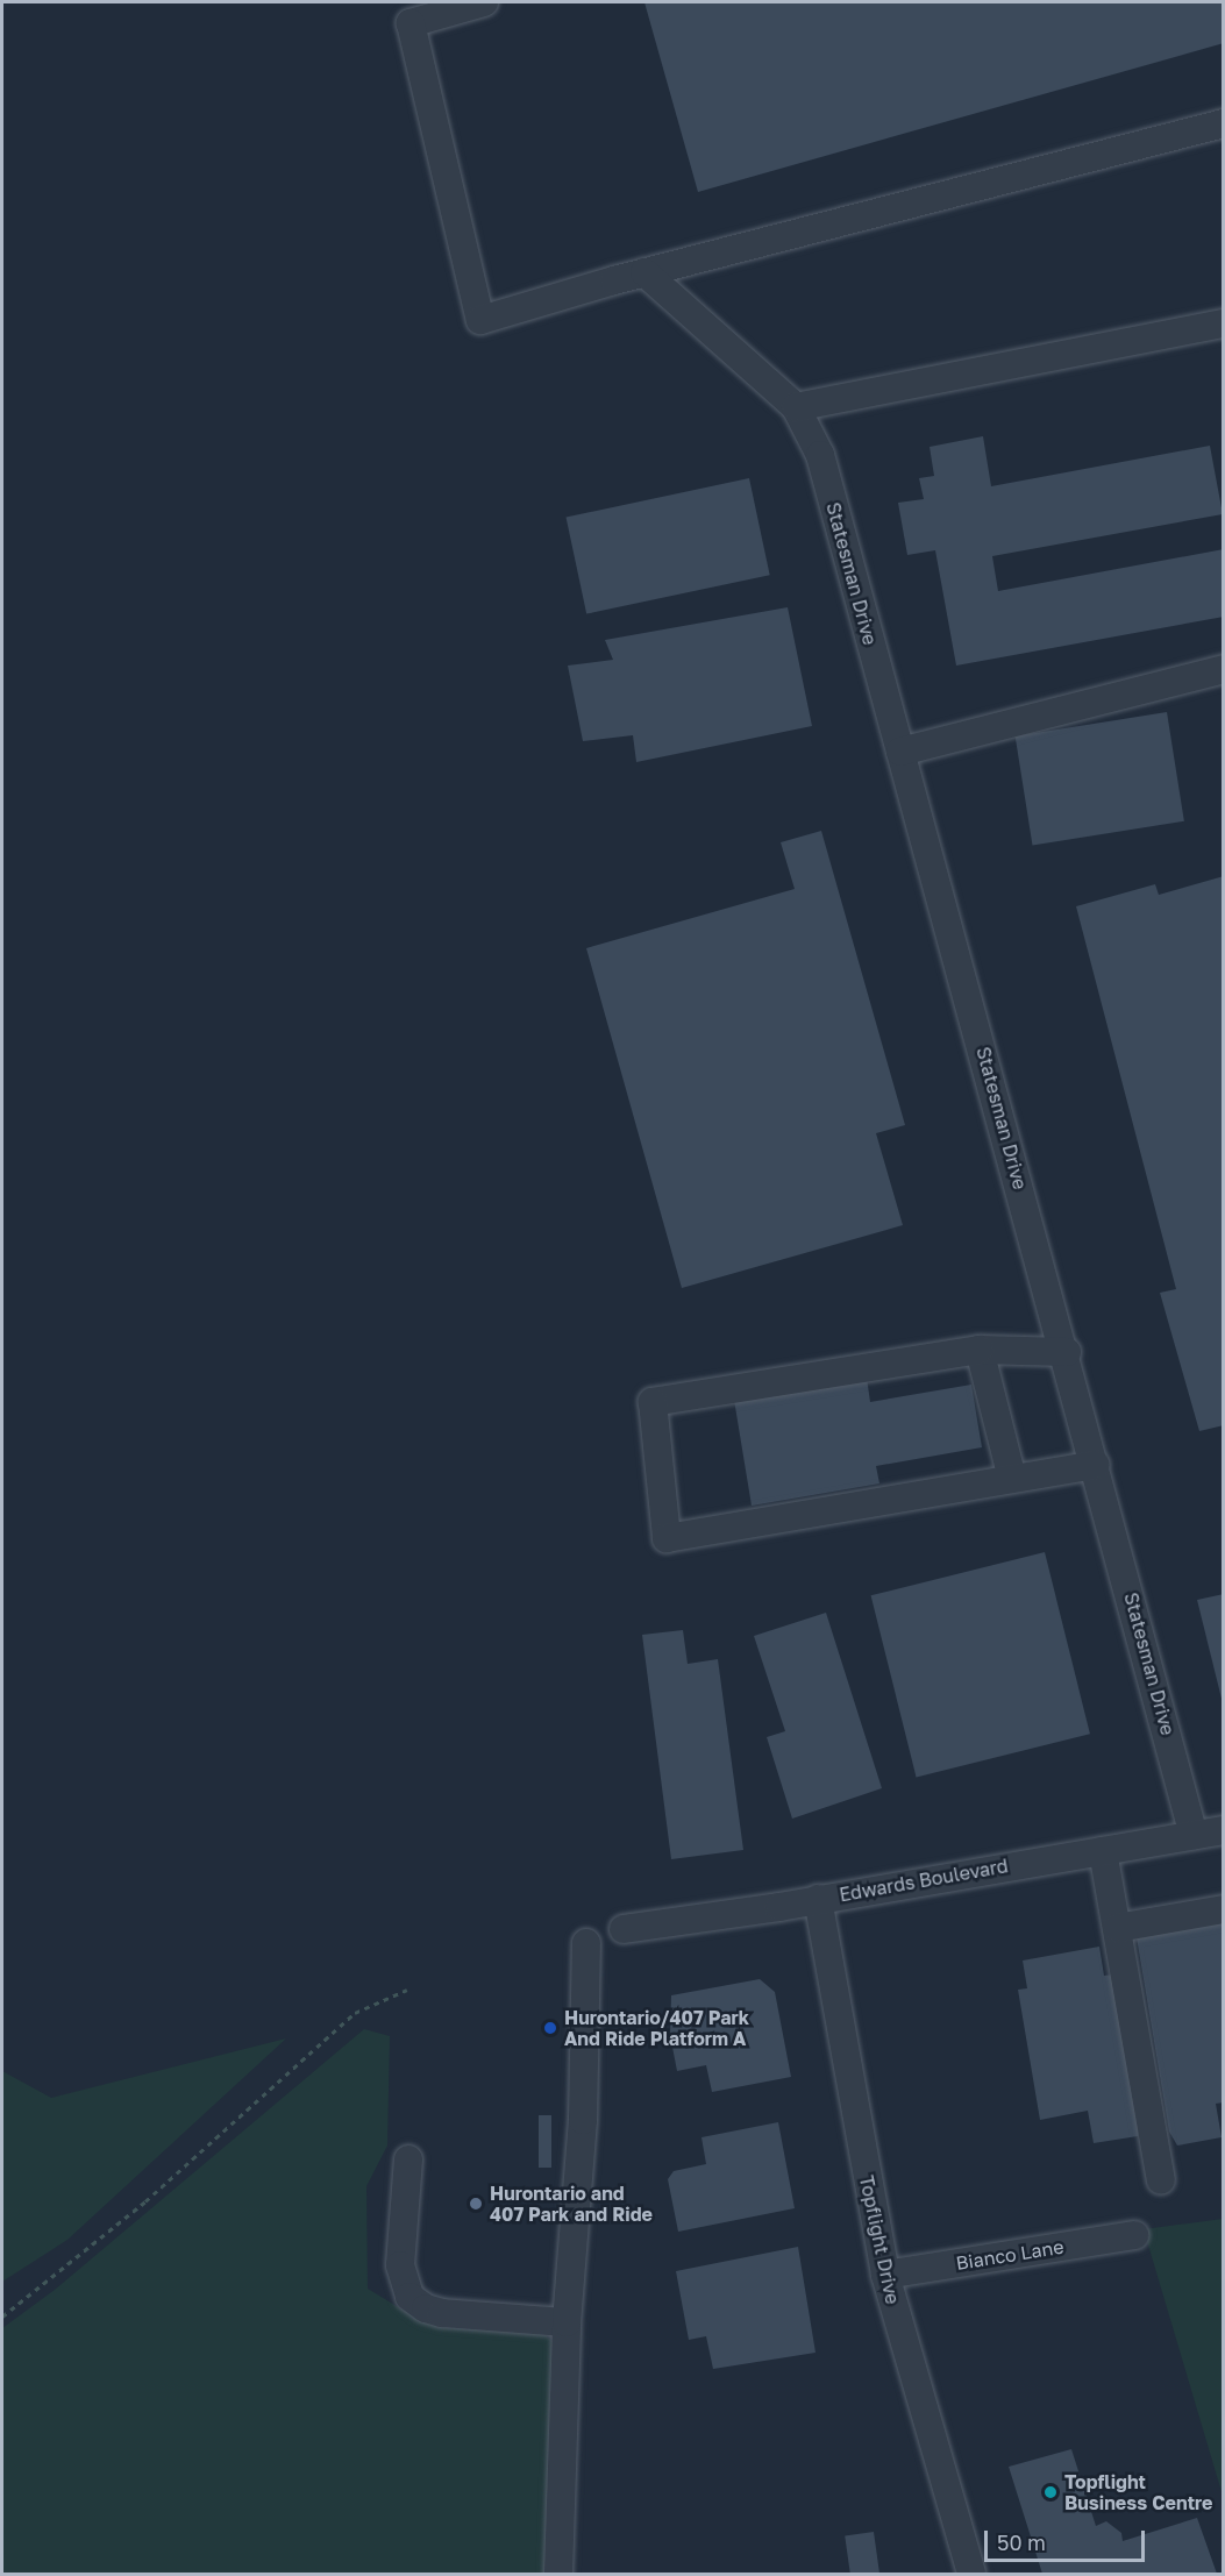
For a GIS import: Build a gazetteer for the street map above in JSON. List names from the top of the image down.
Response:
{
  "streets": {
    "street": [
      "Statesman Drive",
      "Edwards Boulevard",
      "Topflight Drive",
      "Bianco Lane"
    ]
  },
  "crossings": [
    ["Statesman Drive", "Edwards Boulevard"],
    ["Edwards Boulevard", "Topflight Drive"],
    ["Topflight Drive", "Bianco Lane"]
  ],
  "places": ["Hurontario/407 Park And Ride Platform A", "Hurontario and 407 Park and Ride", "Topflight Business Centre"],
  "scale_bar": "50 m"
}
